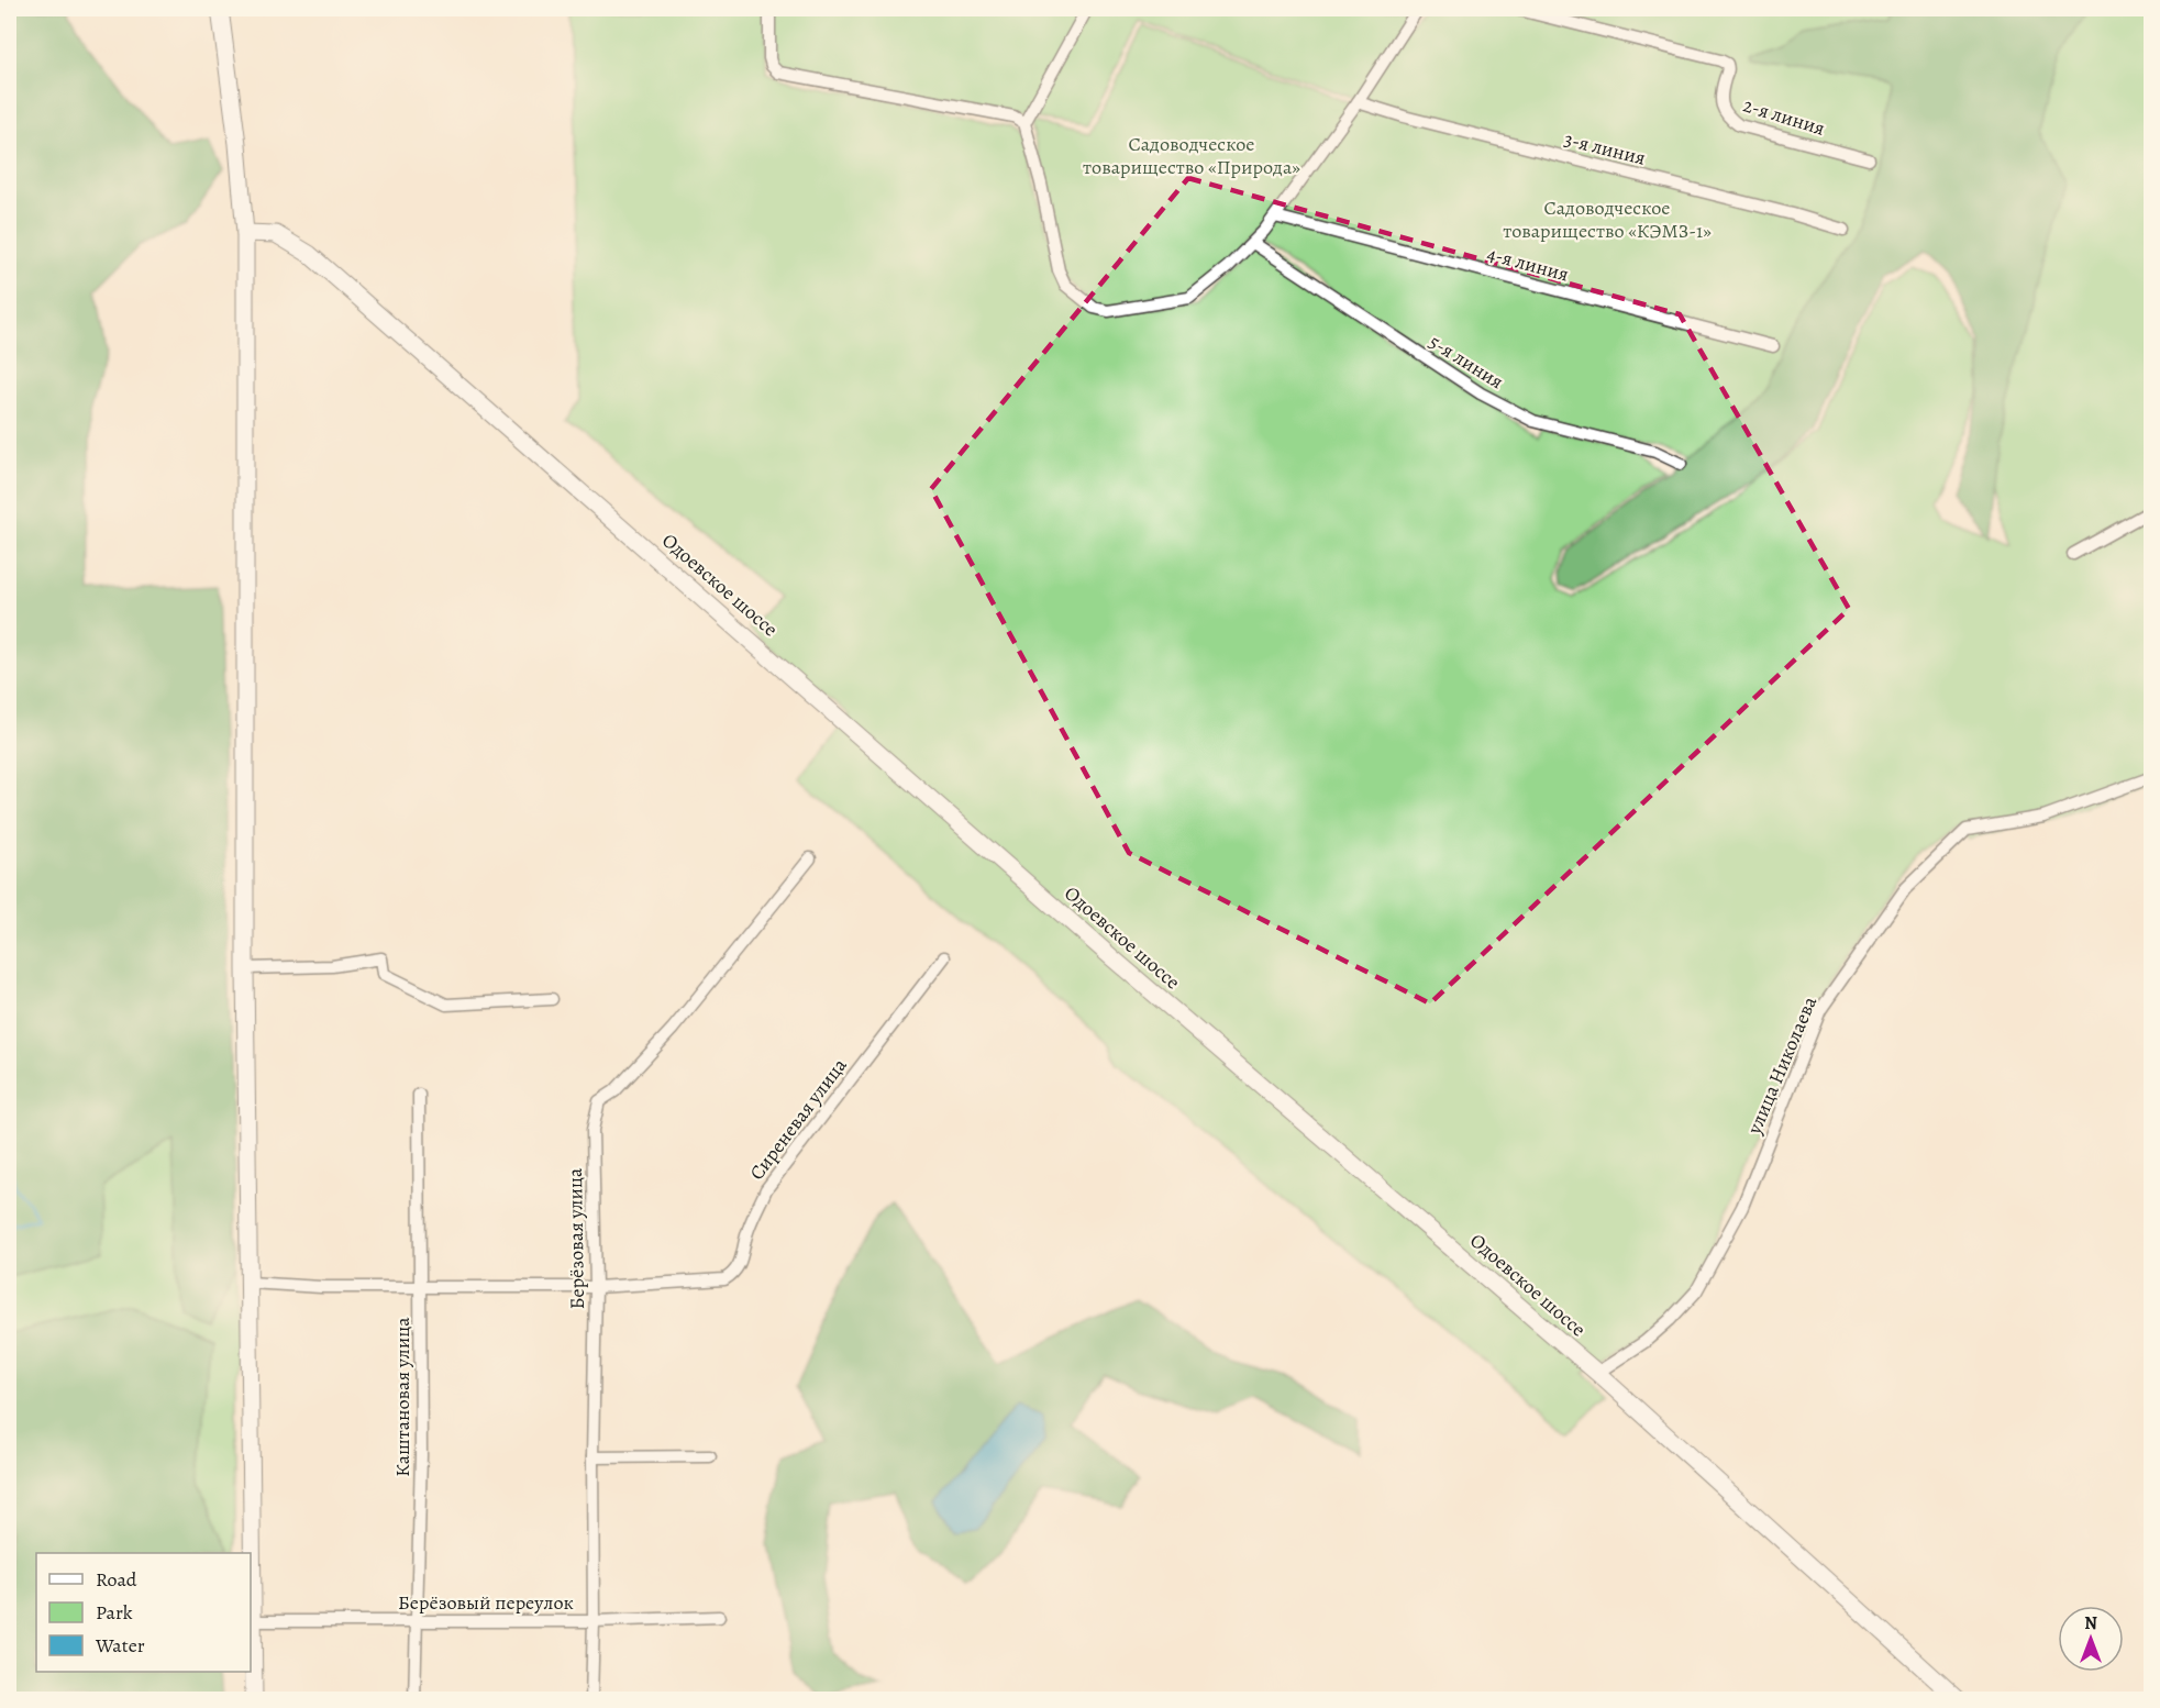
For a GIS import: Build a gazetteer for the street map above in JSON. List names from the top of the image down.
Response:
{
  "streets": {
    "main road": ["Одоевское шоссе"],
    "street": [
      "2-я линия",
      "3-я линия",
      "4-я линия",
      "5-я линия",
      "улица Николаева",
      "Сиреневая улица",
      "Берёзовая улица",
      "Каштановая улица",
      "Берёзовый переулок"
    ]
  },
  "crossings": [
    ["Одоевское шоссе", "улица Николаева"],
    ["Сиреневая улица", "Берёзовая улица"],
    ["Сиреневая улица", "Каштановая улица"],
    ["Берёзовая улица", "Берёзовый переулок"],
    ["Каштановая улица", "Берёзовый переулок"]
  ],
  "parks": ["Садоводческое товарищество «Природа»", "Садоводческое товарищество «КЭМЗ-1»"],
  "legend": ["Road", "Park", "Water"],
  "north": "top"
}
